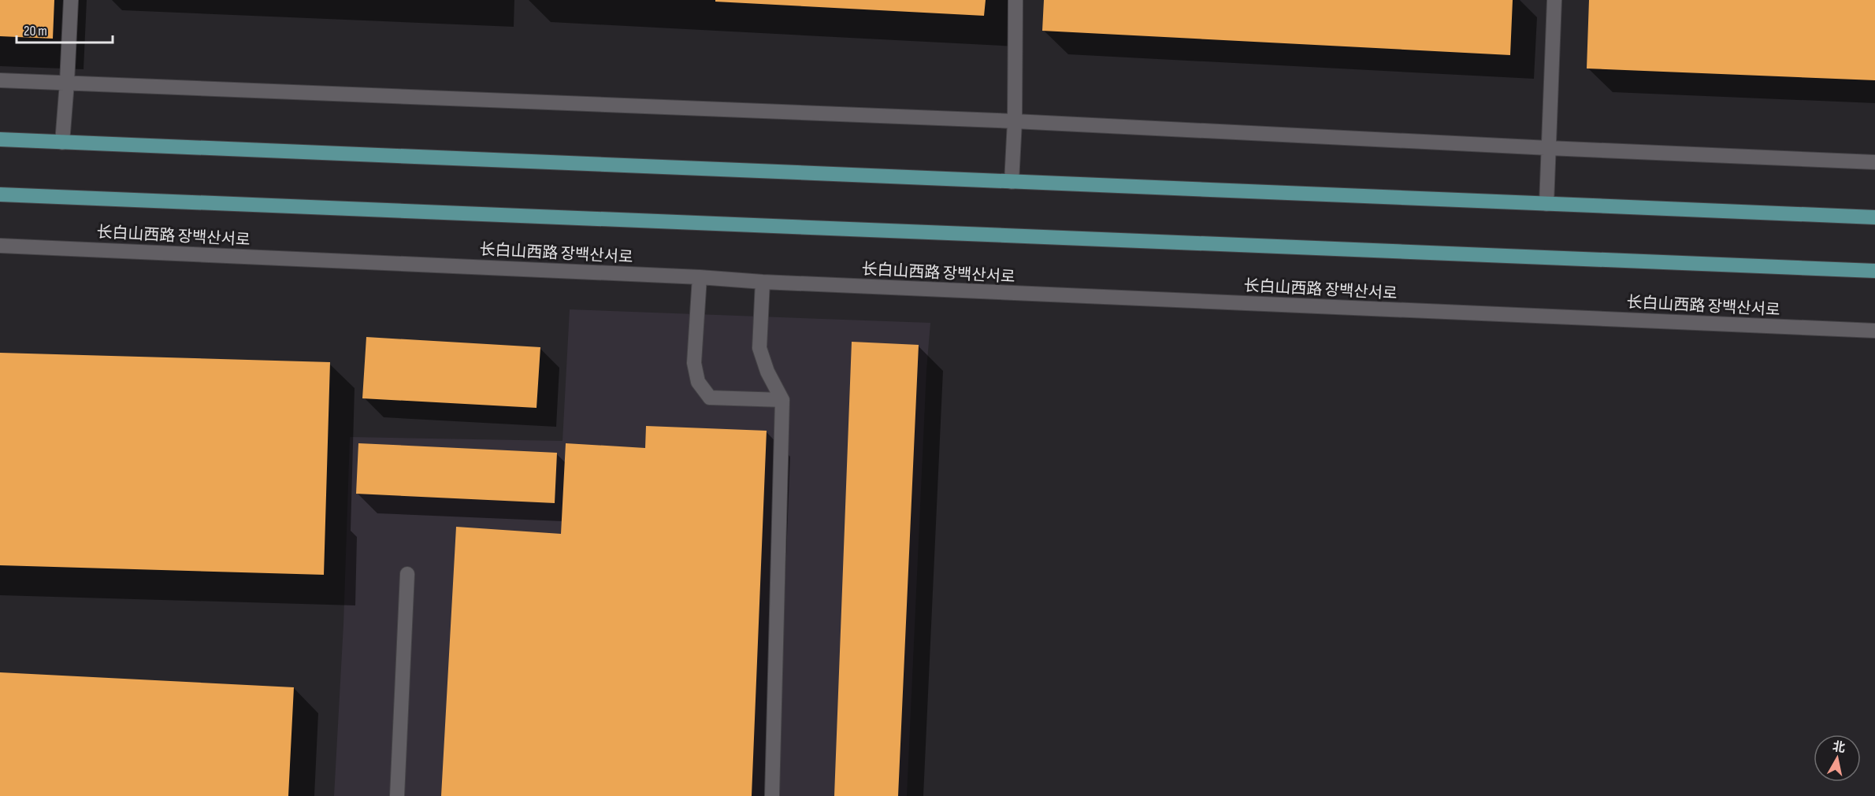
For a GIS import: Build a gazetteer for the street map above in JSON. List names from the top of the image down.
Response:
{
  "streets": {
    "street": ["长白山西路 장백산서로"]
  },
  "scale_bar": "20 m",
  "north": "top"
}
